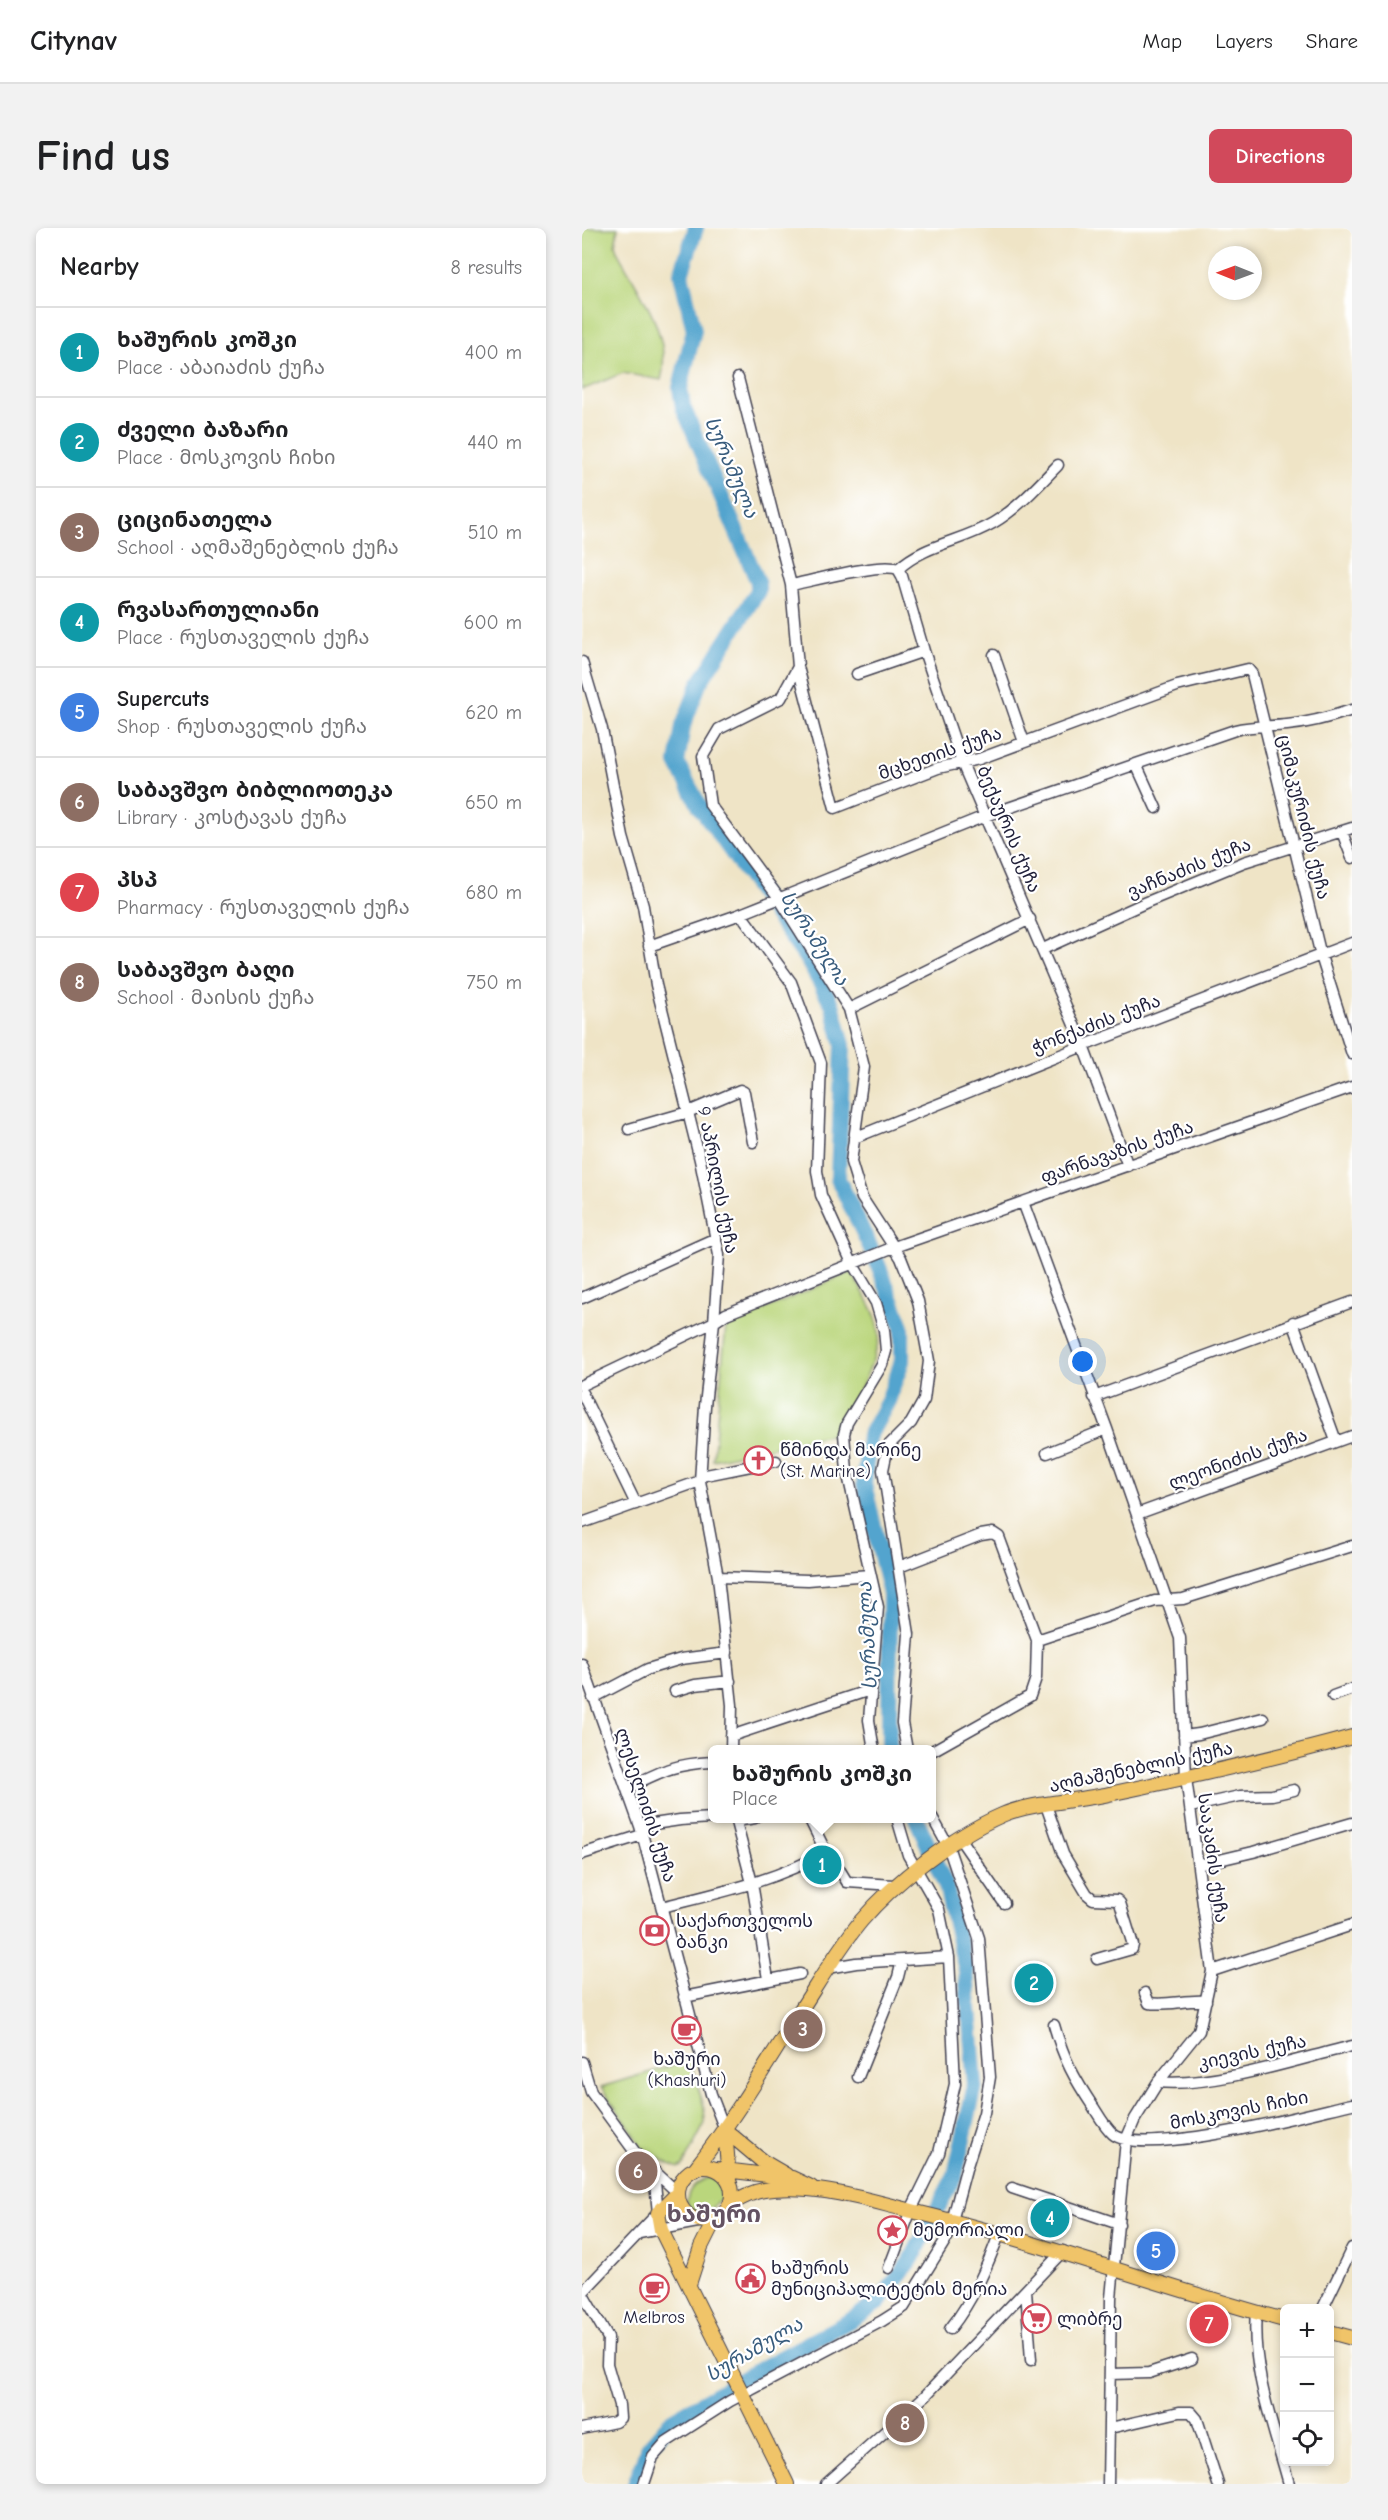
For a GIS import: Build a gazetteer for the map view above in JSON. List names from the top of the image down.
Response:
{
  "streets": {
    "main road": ["აღმაშენებლის ქუჩა"],
    "street": [
      "მცხეთის ქუჩა",
      "ციმაკურიძის ქუჩა",
      "ბექაურის ქუჩა",
      "ვაჩნაძის ქუჩა",
      "ჭონქაძის ქუჩა",
      "ფარნავაზის ქუჩა",
      "9 აპრილის ქუჩა",
      "ლეონიძის ქუჩა",
      "ლესელიძის ქუჩა",
      "სააკაძის ქუჩა",
      "კიევის ქუჩა",
      "მოსკოვის ჩიხი"
    ]
  },
  "crossings": [
    ["მცხეთის ქუჩა", "ციმაკურიძის ქუჩა"],
    ["მცხეთის ქუჩა", "ბექაურის ქუჩა"],
    ["ციმაკურიძის ქუჩა", "ვაჩნაძის ქუჩა"],
    ["ციმაკურიძის ქუჩა", "ჭონქაძის ქუჩა"],
    ["ბექაურის ქუჩა", "ვაჩნაძის ქუჩა"],
    ["ბექაურის ქუჩა", "ჭონქაძის ქუჩა"],
    ["ბექაურის ქუჩა", "ფარნავაზის ქუჩა"],
    ["ფარნავაზის ქუჩა", "სააკაძის ქუჩა"],
    ["ლეონიძის ქუჩა", "სააკაძის ქუჩა"],
    ["აღმაშენებლის ქუჩა", "სააკაძის ქუჩა"],
    ["სააკაძის ქუჩა", "კიევის ქუჩა"],
    ["სააკაძის ქუჩა", "მოსკოვის ჩიხი"]
  ],
  "districts": ["ხაშური"],
  "water": ["სურამულა"],
  "places": {
    "church": ["წმინდა მარინე (St. Marine)"],
    "bank": ["საქართველოს ბანკი"],
    "cafe": ["ხაშური (Khashuri)", "Melbros"],
    "place": ["მემორიალი"],
    "public building": ["ხაშურის მუნიციპალიტეტის მერია"],
    "supermarket": ["ლიბრე"]
  },
  "north": "left",
  "page": {
    "header": "Citynav",
    "nav": ["Map", "Layers", "Share"],
    "buttons": "Directions",
    "title": "Find us",
    "heading": ["Nearby", "8 results"],
    "list": [
      {
        "mark": "1",
        "name": "ხაშურის კოშკი",
        "note": "Place · აბაიაძის ქუჩა",
        "value": "400 m"
      },
      {
        "mark": "2",
        "name": "ძველი ბაზარი",
        "note": "Place · მოსკოვის ჩიხი",
        "value": "440 m"
      },
      {
        "mark": "3",
        "name": "ციცინათელა",
        "note": "School · აღმაშენებლის ქუჩა",
        "value": "510 m"
      },
      {
        "mark": "4",
        "name": "რვასართულიანი",
        "note": "Place · რუსთაველის ქუჩა",
        "value": "600 m"
      },
      {
        "mark": "5",
        "name": "Supercuts",
        "note": "Shop · რუსთაველის ქუჩა",
        "value": "620 m"
      },
      {
        "mark": "6",
        "name": "საბავშვო ბიბლიოთეკა",
        "note": "Library · კოსტავას ქუჩა",
        "value": "650 m"
      },
      {
        "mark": "7",
        "name": "პსპ",
        "note": "Pharmacy · რუსთაველის ქუჩა",
        "value": "680 m"
      },
      {
        "mark": "8",
        "name": "საბავშვო ბაღი",
        "note": "School · მაისის ქუჩა",
        "value": "750 m"
      }
    ],
    "popup": ["ხაშურის კოშკი", "Place"],
    "pins": [
      "1",
      "2",
      "3",
      "6",
      "4",
      "5",
      "7",
      "8"
    ],
    "map_buttons": ["+", "−"]
  }
}
